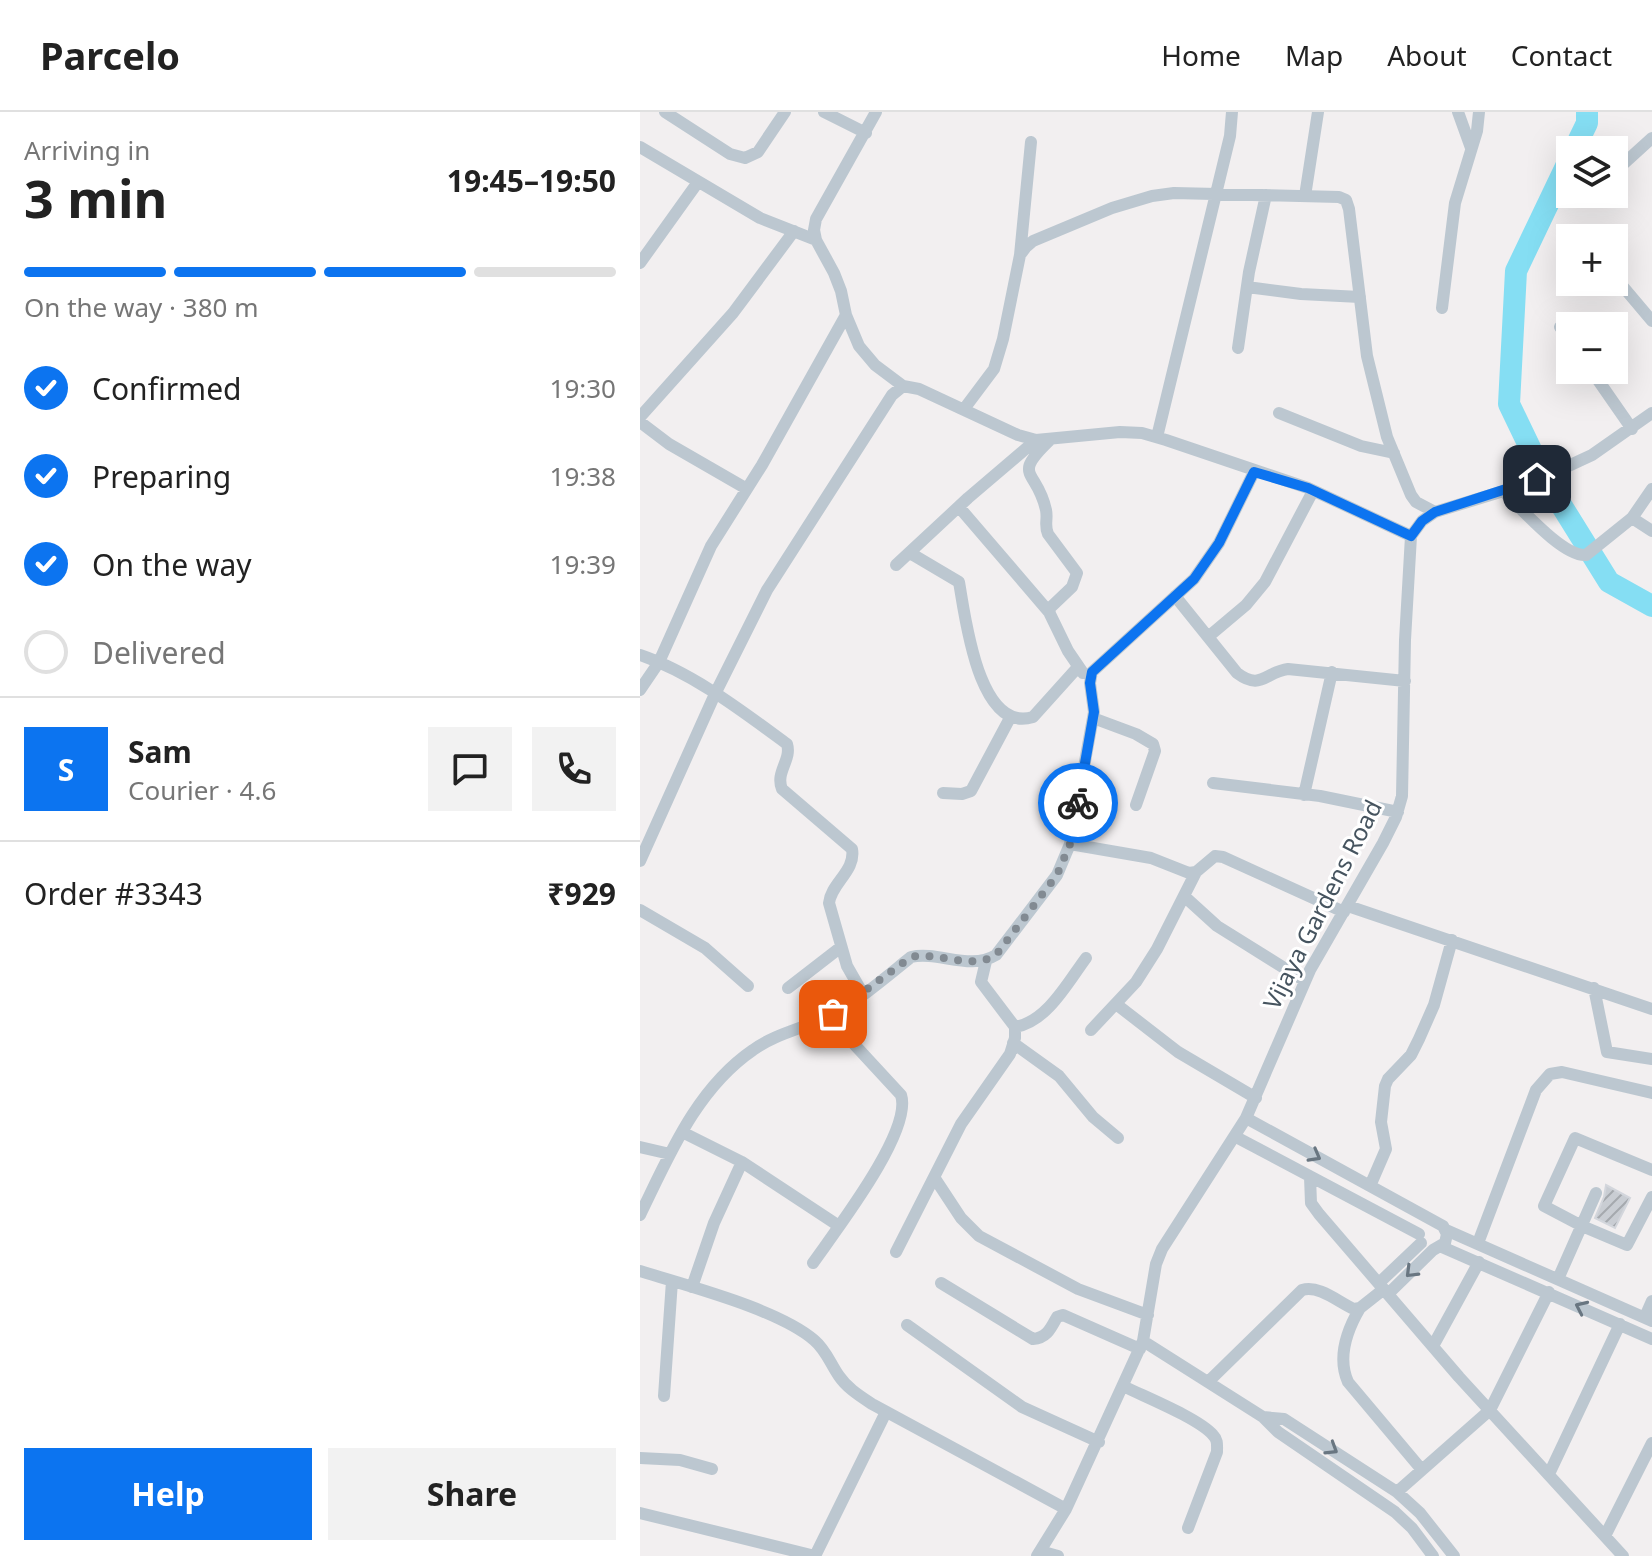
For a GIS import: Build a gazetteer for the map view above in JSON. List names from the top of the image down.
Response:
{
  "streets": {
    "street": ["Vijaya Gardens Road"]
  },
  "page": {
    "header": "Parcelo",
    "nav": [
      "Home",
      "Map",
      "About",
      "Contact"
    ],
    "heading": ["3 min", "Arriving in", "19:45–19:50"],
    "panel": [
      "Sam",
      "Courier · 4.6",
      "Order #3343",
      "₹929"
    ],
    "map_buttons": ["+", "−"],
    "bar": "On the way · 380 m",
    "list": [
      ["Confirmed", "19:30"],
      ["Preparing", "19:38"],
      ["On the way", "19:39"],
      "Delivered"
    ],
    "round": "S",
    "buttons": ["Help", "Share"]
  }
}
